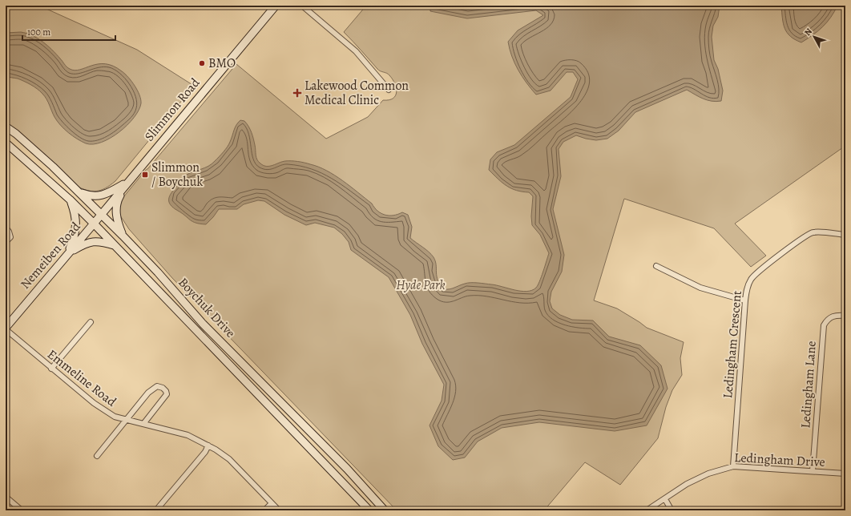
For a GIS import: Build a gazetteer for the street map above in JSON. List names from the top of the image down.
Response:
{
  "streets": {
    "main road": ["Slimmon Road", "Nemeiben Road", "Boychuk Drive"],
    "street": [
      "Ledingham Crescent",
      "Emmeline Road",
      "Ledingham Lane",
      "Ledingham Drive"
    ]
  },
  "crossings": [
    ["Slimmon Road", "Nemeiben Road"],
    ["Slimmon Road", "Boychuk Drive"],
    ["Nemeiben Road", "Boychuk Drive"],
    ["Nemeiben Road", "Emmeline Road"],
    ["Ledingham Crescent", "Ledingham Drive"],
    ["Ledingham Lane", "Ledingham Drive"]
  ],
  "parks": ["Hyde Park"],
  "places": {
    "other": ["BMO"],
    "health": ["Lakewood Common Medical Clinic"],
    "transit": ["Slimmon / Boychuk"]
  },
  "scale_bar": "100 m",
  "north": "top left"
}
